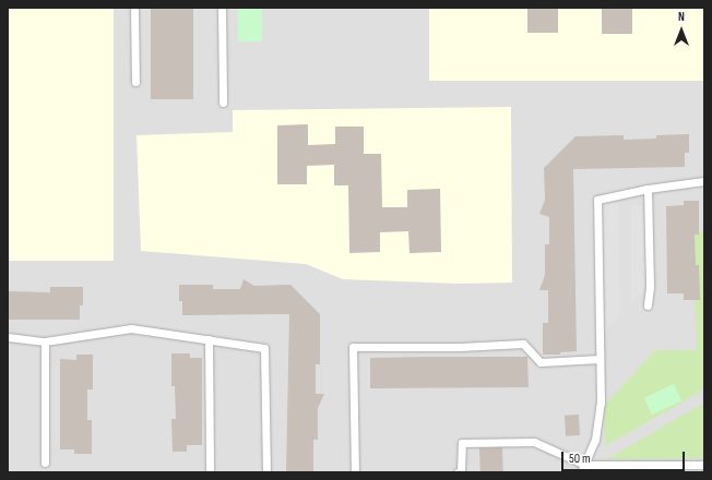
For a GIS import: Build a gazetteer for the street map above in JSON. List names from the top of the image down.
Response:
{
  "scale_bar": "50 m",
  "north": "top"
}
